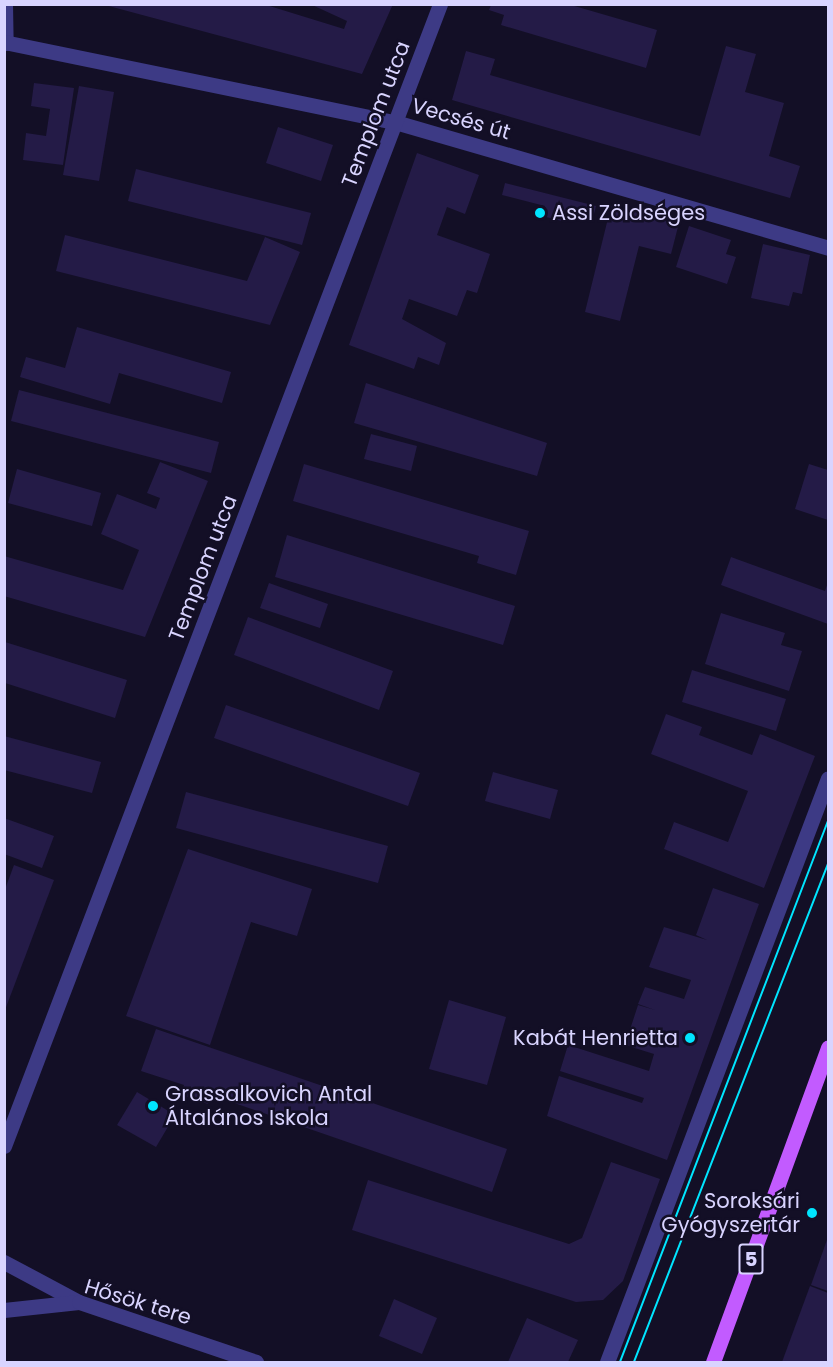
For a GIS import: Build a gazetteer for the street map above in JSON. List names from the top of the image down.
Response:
{
  "streets": {
    "main road": ["5"],
    "street": ["Templom utca", "Vecsés út", "Hősök tere"]
  },
  "crossings": [
    ["Templom utca", "Vecsés út"]
  ],
  "places": [
    "Assi Zöldséges",
    "Kabát Henrietta",
    "Grassalkovich Antal Általános Iskola",
    "Soroksári Gyógyszertár"
  ]
}
